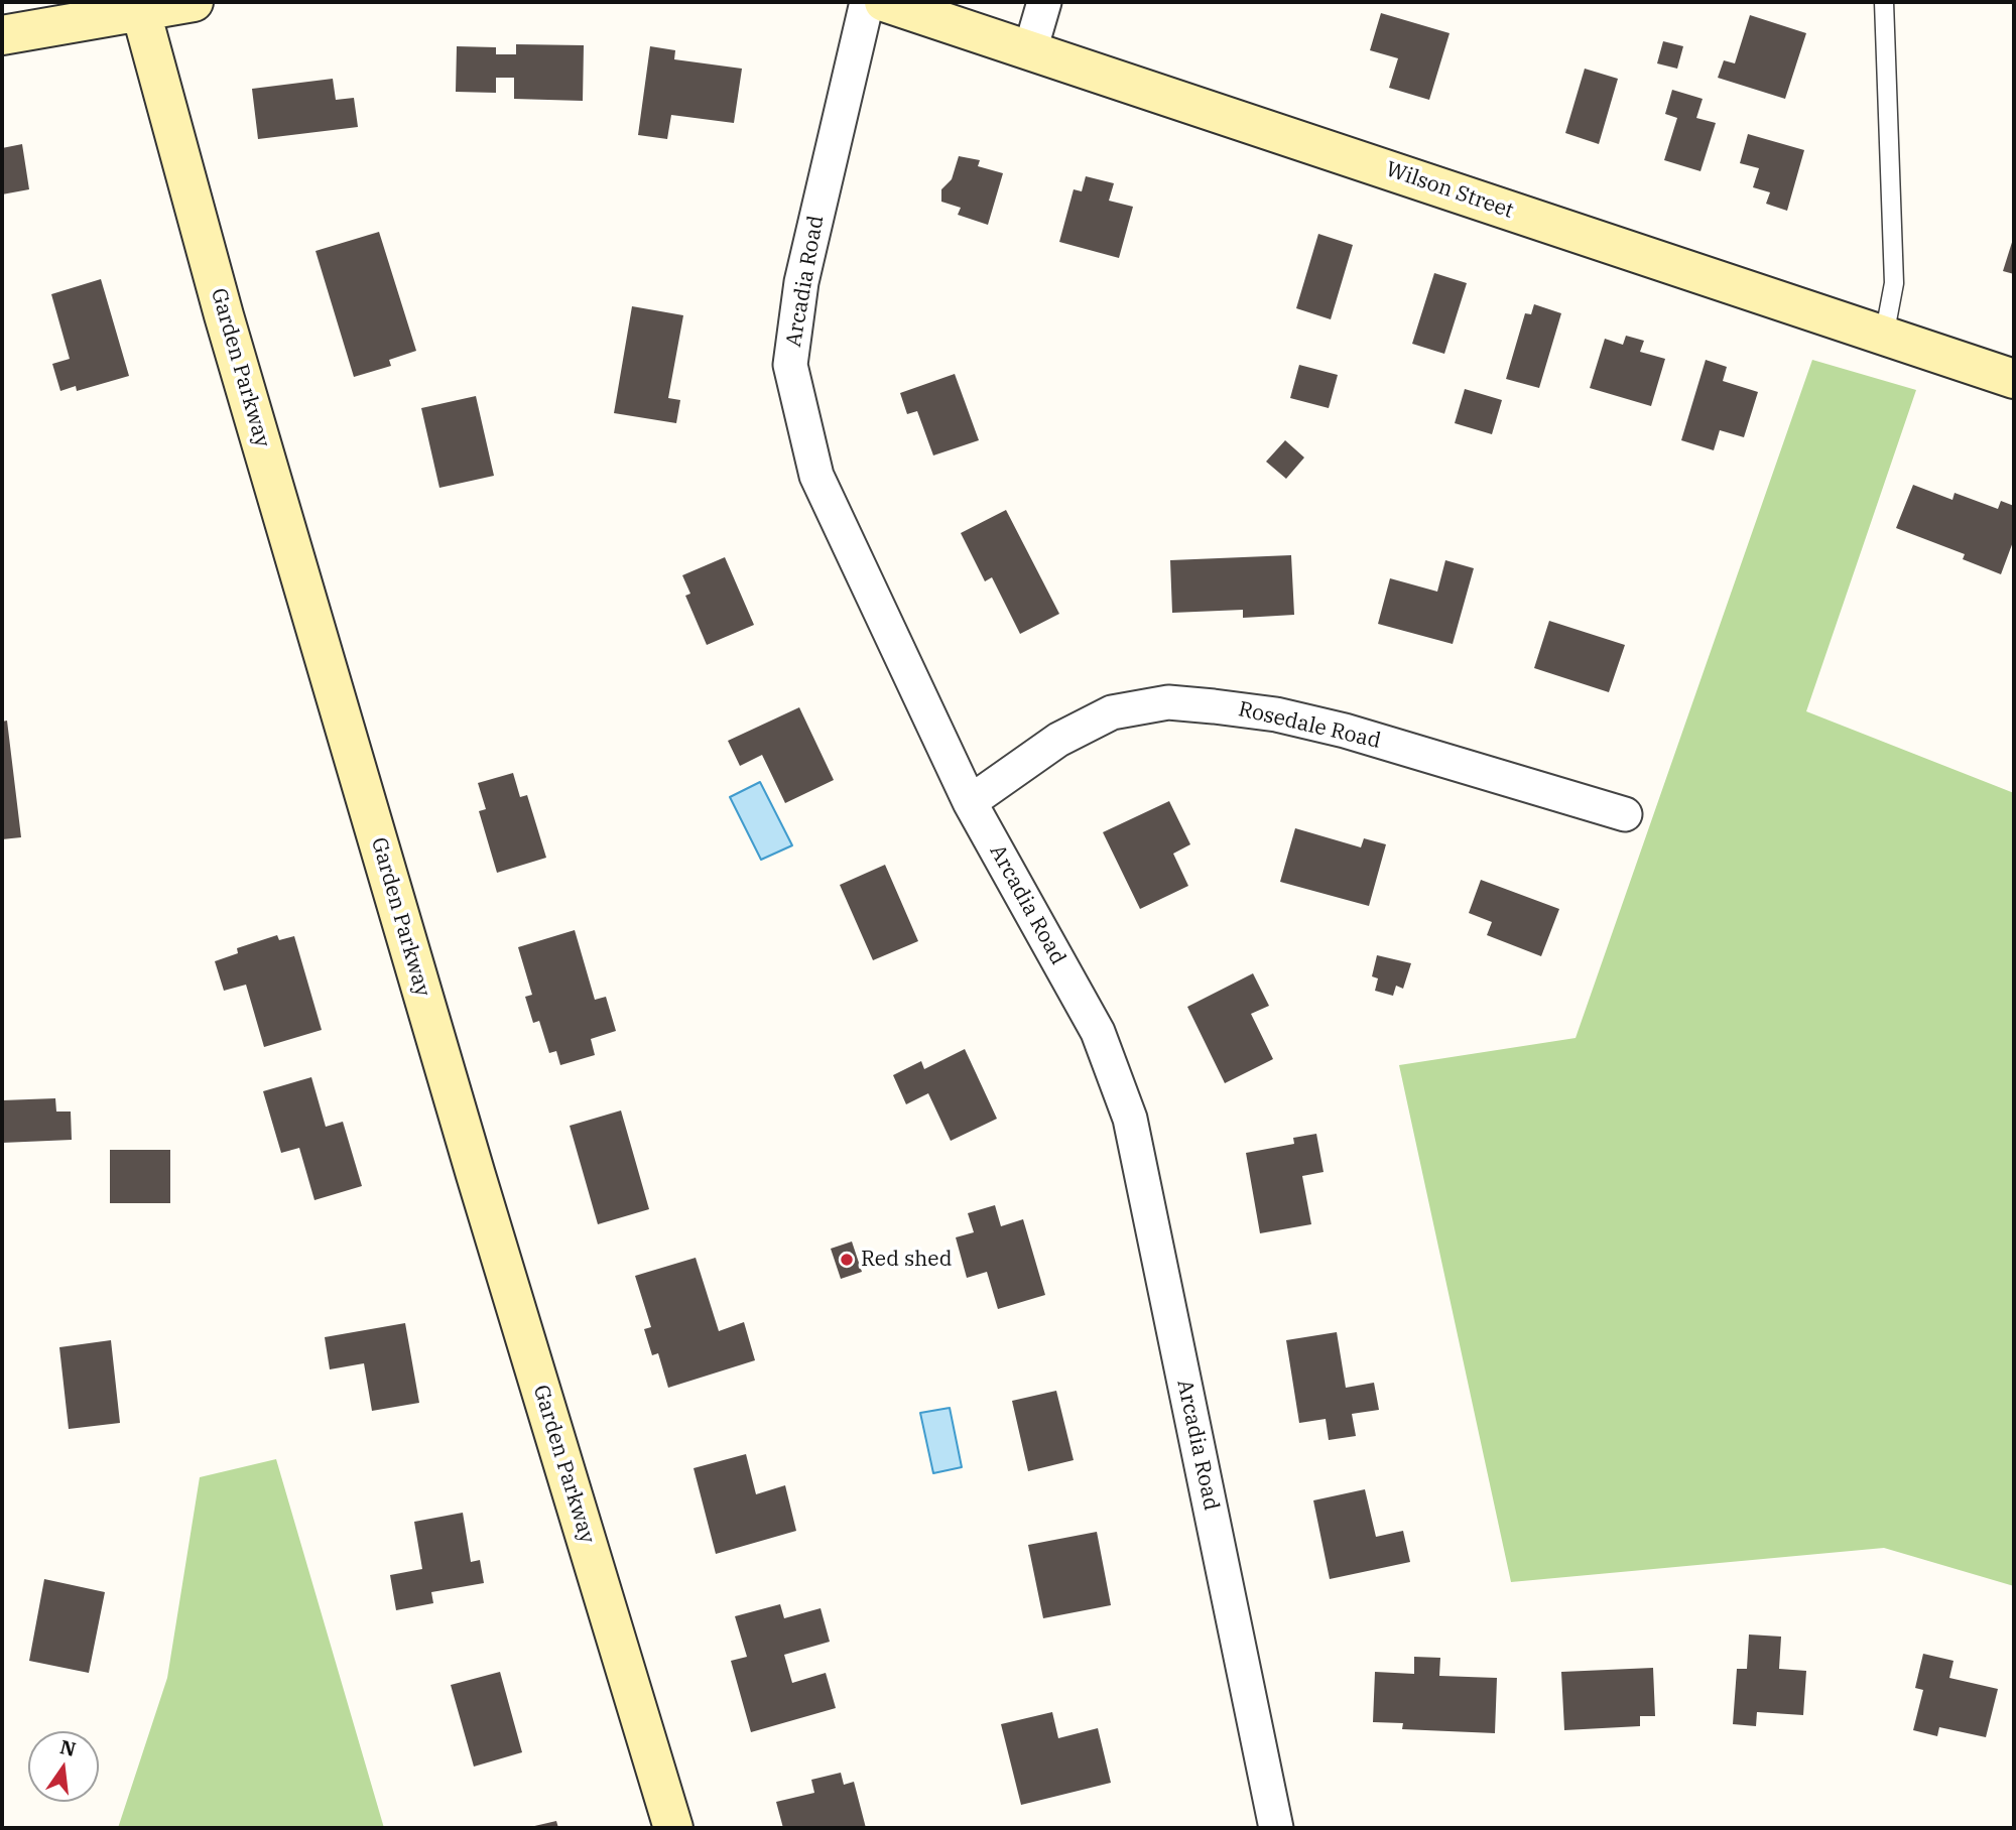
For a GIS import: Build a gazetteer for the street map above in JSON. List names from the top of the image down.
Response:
{
  "streets": {
    "street": [
      "Wilson Street",
      "Arcadia Road",
      "Garden Parkway",
      "Rosedale Road"
    ]
  },
  "crossings": [
    ["Arcadia Road", "Rosedale Road"]
  ],
  "places": ["Red shed"],
  "north": "top"
}
